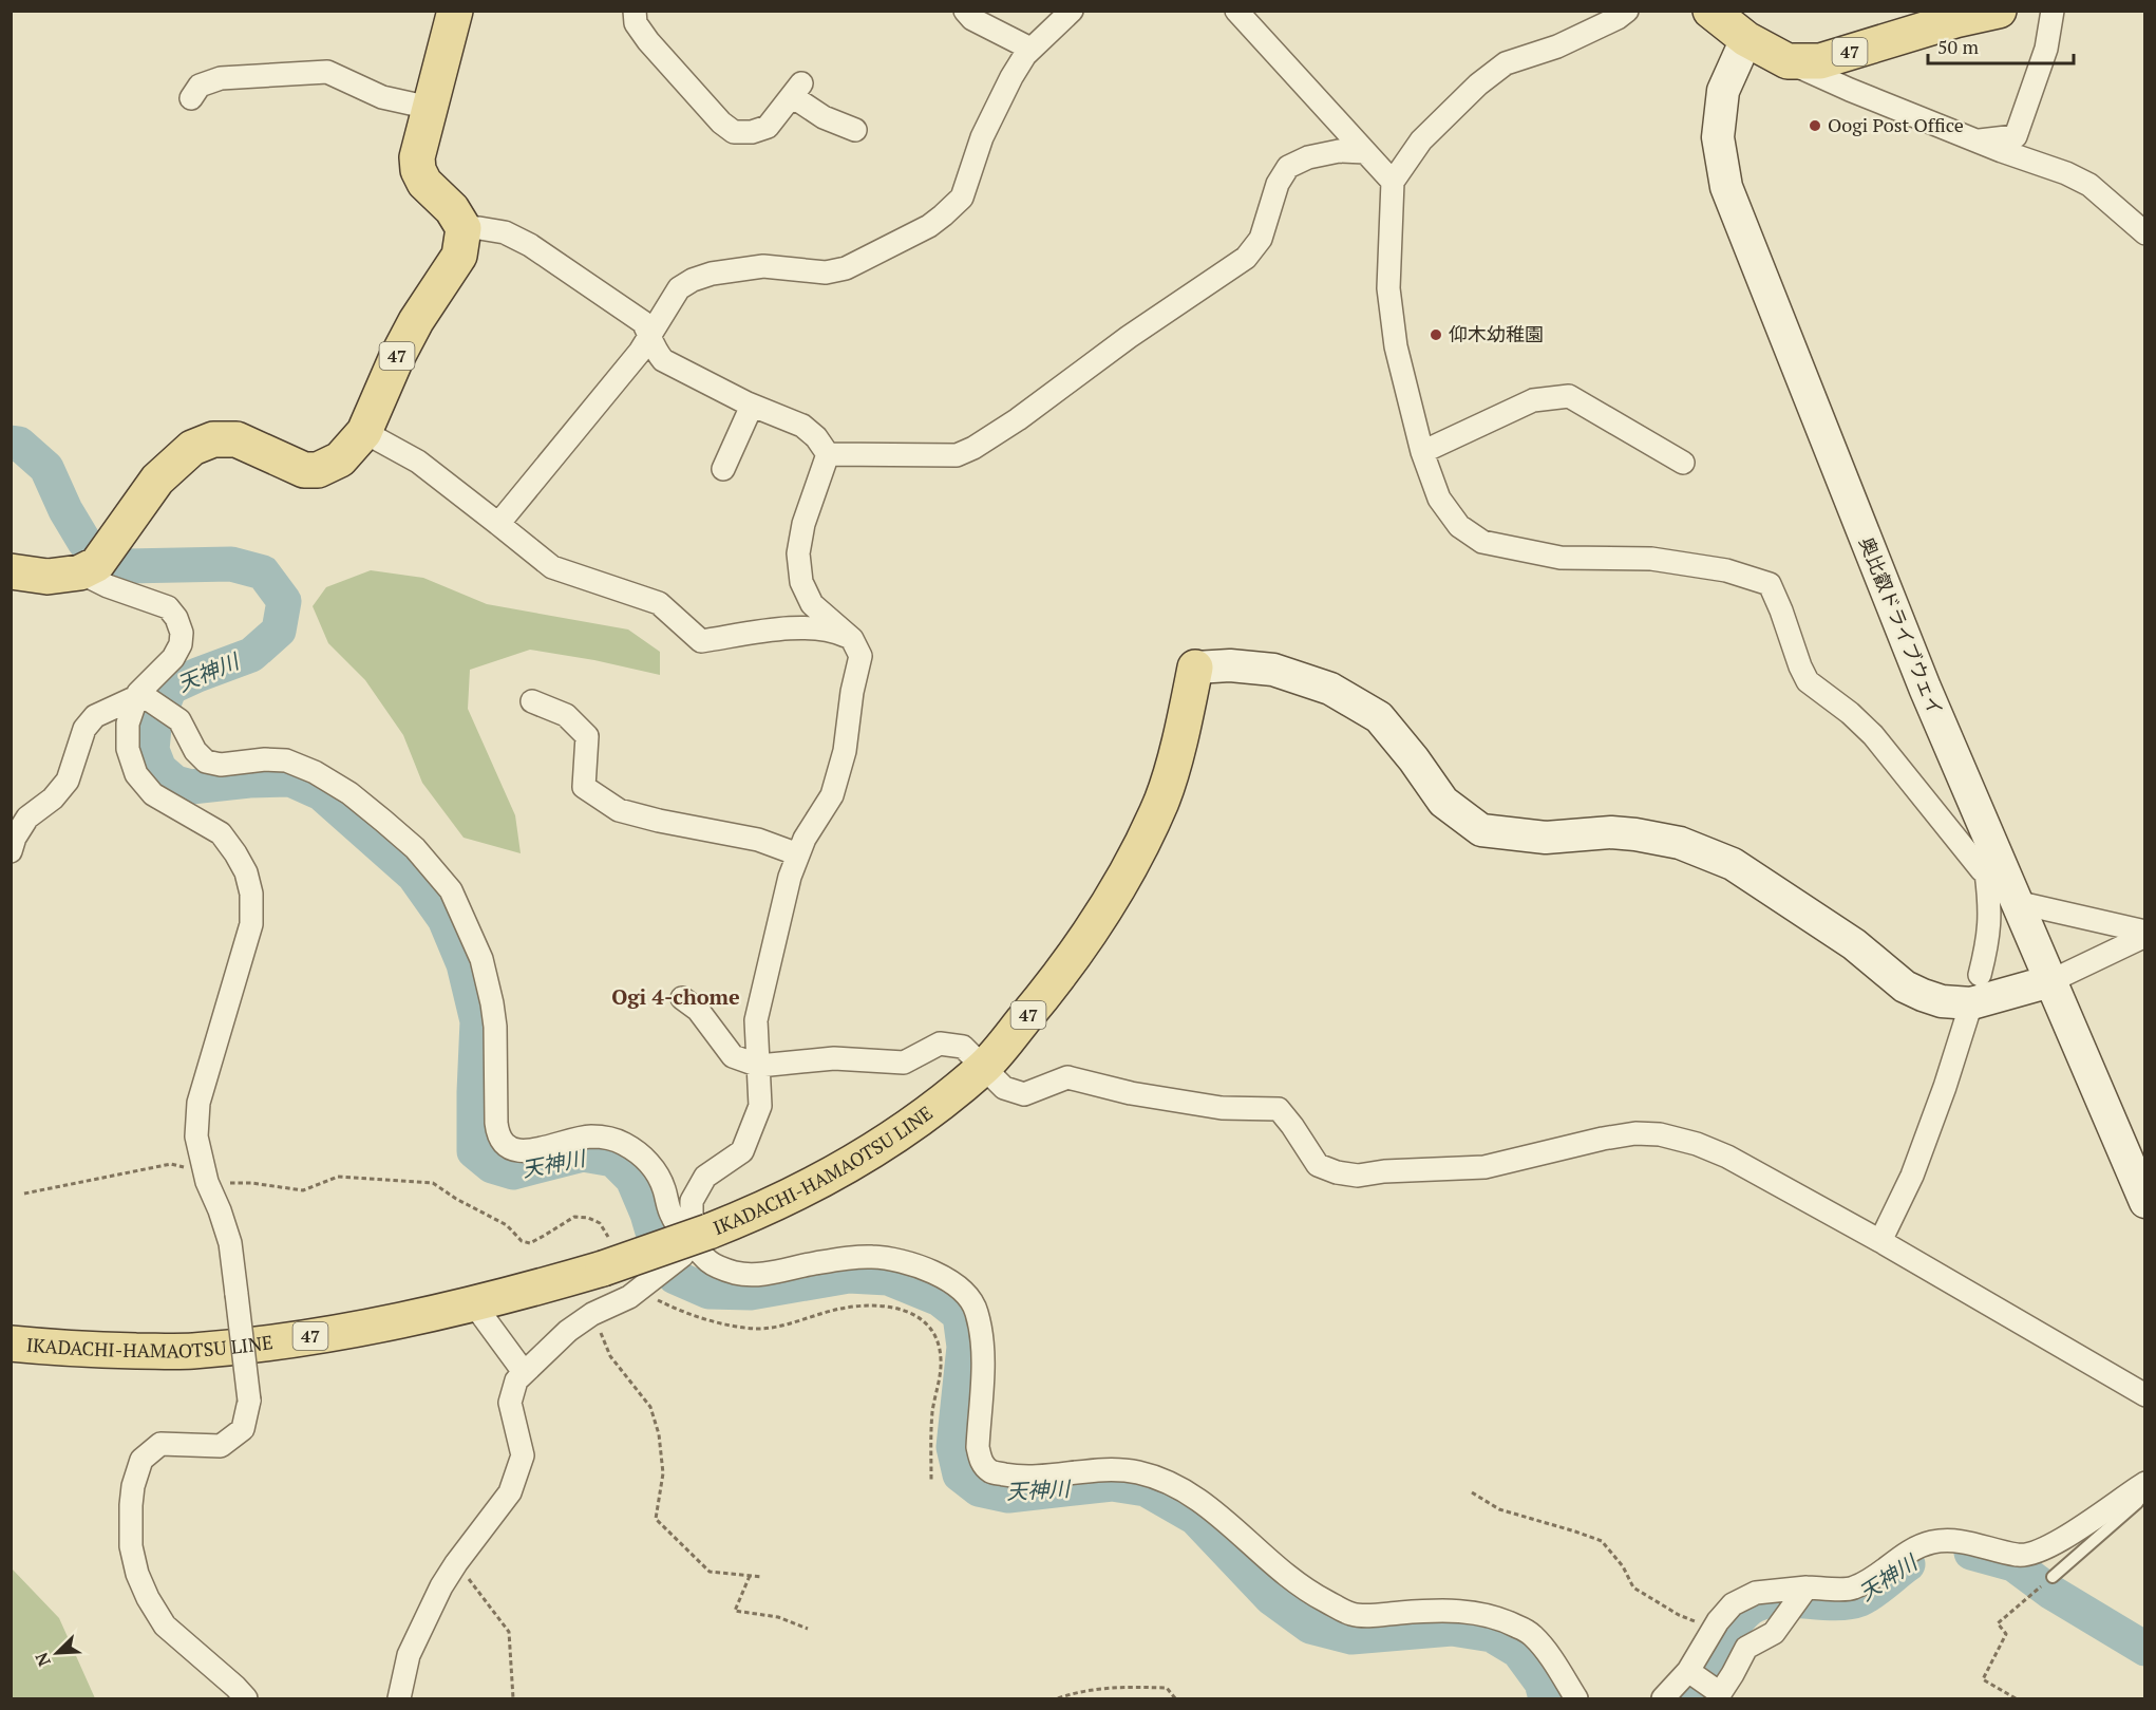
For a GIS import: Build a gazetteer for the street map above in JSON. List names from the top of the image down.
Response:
{
  "streets": {
    "main road": ["47", "IKADACHI-HAMAOTSU LINE"],
    "street": ["奥比叡ドライブウェイ"]
  },
  "crossings": [
    ["47", "奥比叡ドライブウェイ"]
  ],
  "districts": ["Ogi 4-chome"],
  "water": ["天神川"],
  "places": ["Oogi Post Office", "仰木幼稚園"],
  "scale_bar": "50 m",
  "north": "bottom left"
}
